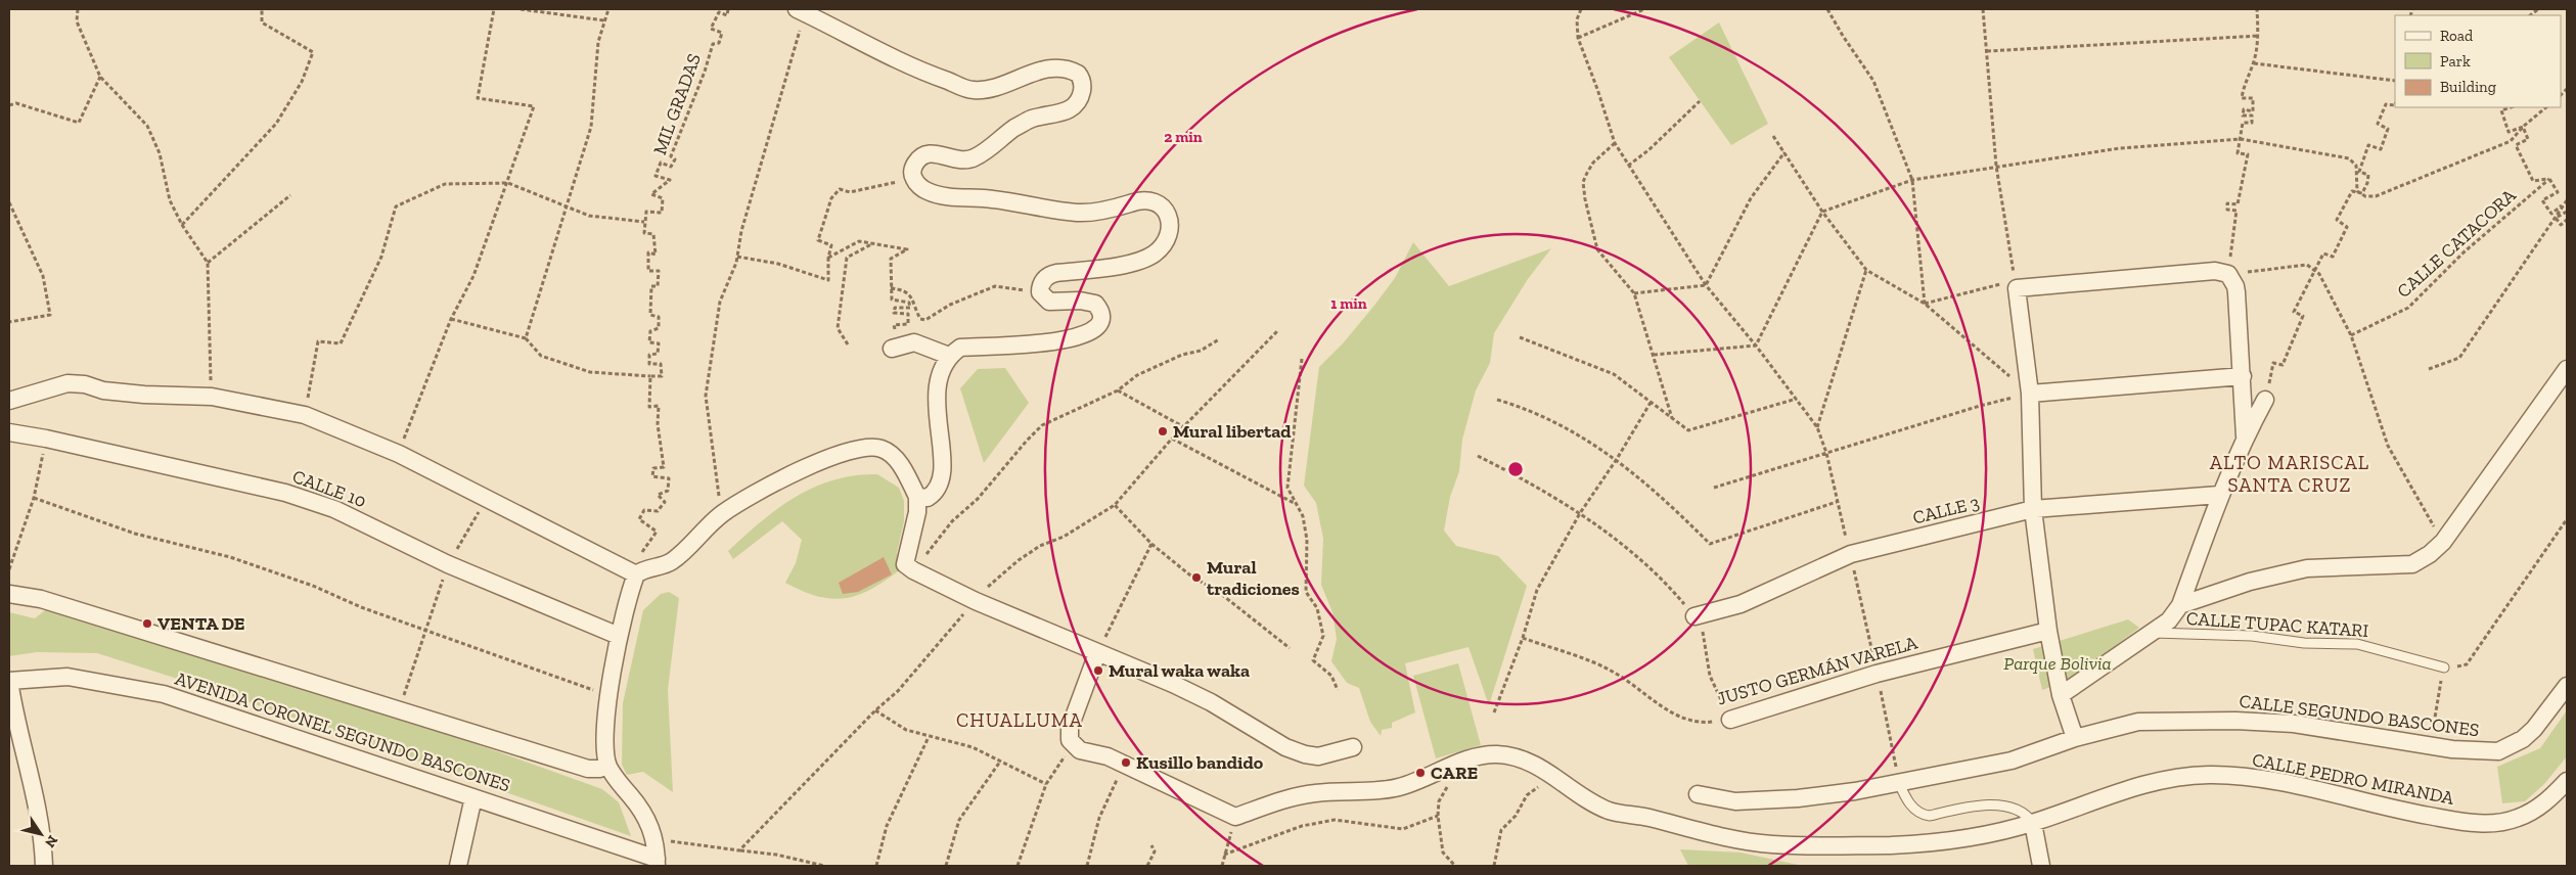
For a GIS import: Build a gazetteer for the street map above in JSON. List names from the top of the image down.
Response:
{
  "streets": {
    "street": [
      "CALLE 10",
      "CALLE 3",
      "JUSTO GERMÁN VARELA",
      "CALLE SEGUNDO BASCONES",
      "AVENIDA CORONEL SEGUNDO BASCONES",
      "CALLE PEDRO MIRANDA"
    ],
    "lane": ["CALLE TUPAC KATARI"],
    "path": ["MIL GRADAS", "CALLE CATACORA"]
  },
  "districts": ["ALTO MARISCAL SANTA CRUZ", "CHUALLUMA"],
  "parks": ["Parque Bolivia"],
  "places": [
    "Mural libertad",
    "Mural tradiciones",
    "VENTA DE",
    "Mural waka waka",
    "Kusillo bandido",
    "CARE"
  ],
  "legend": ["Road", "Park", "Building"],
  "north": "bottom right",
  "rings": ["2 min", "1 min"]
}
